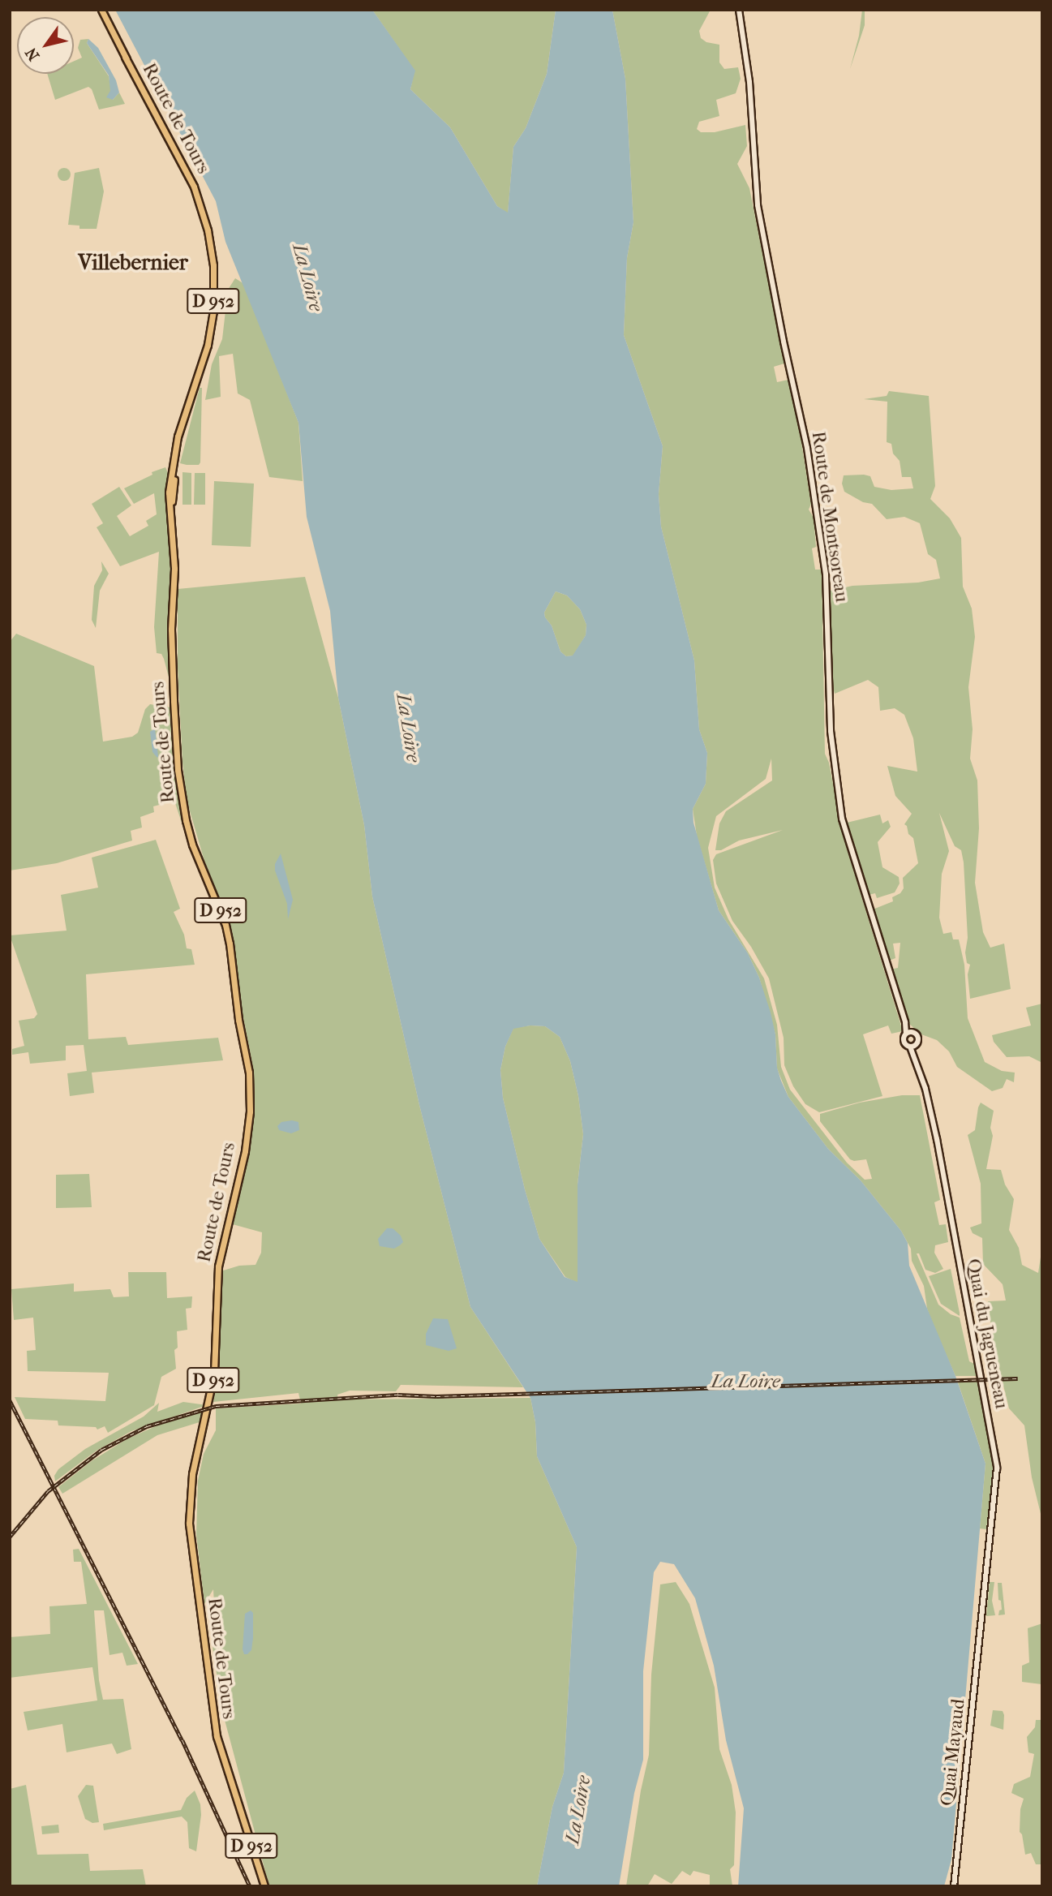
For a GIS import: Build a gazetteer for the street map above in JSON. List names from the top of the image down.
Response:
{
  "streets": {
    "main road": [
      "Route de Tours",
      "D 952",
      "Route de Montsoreau",
      "Quai du Jagueneau",
      "Quai Mayaud"
    ]
  },
  "crossings": [
    ["Quai du Jagueneau", "Quai Mayaud"]
  ],
  "districts": ["Villebernier"],
  "water": ["La Loire"],
  "north": "bottom left"
}
